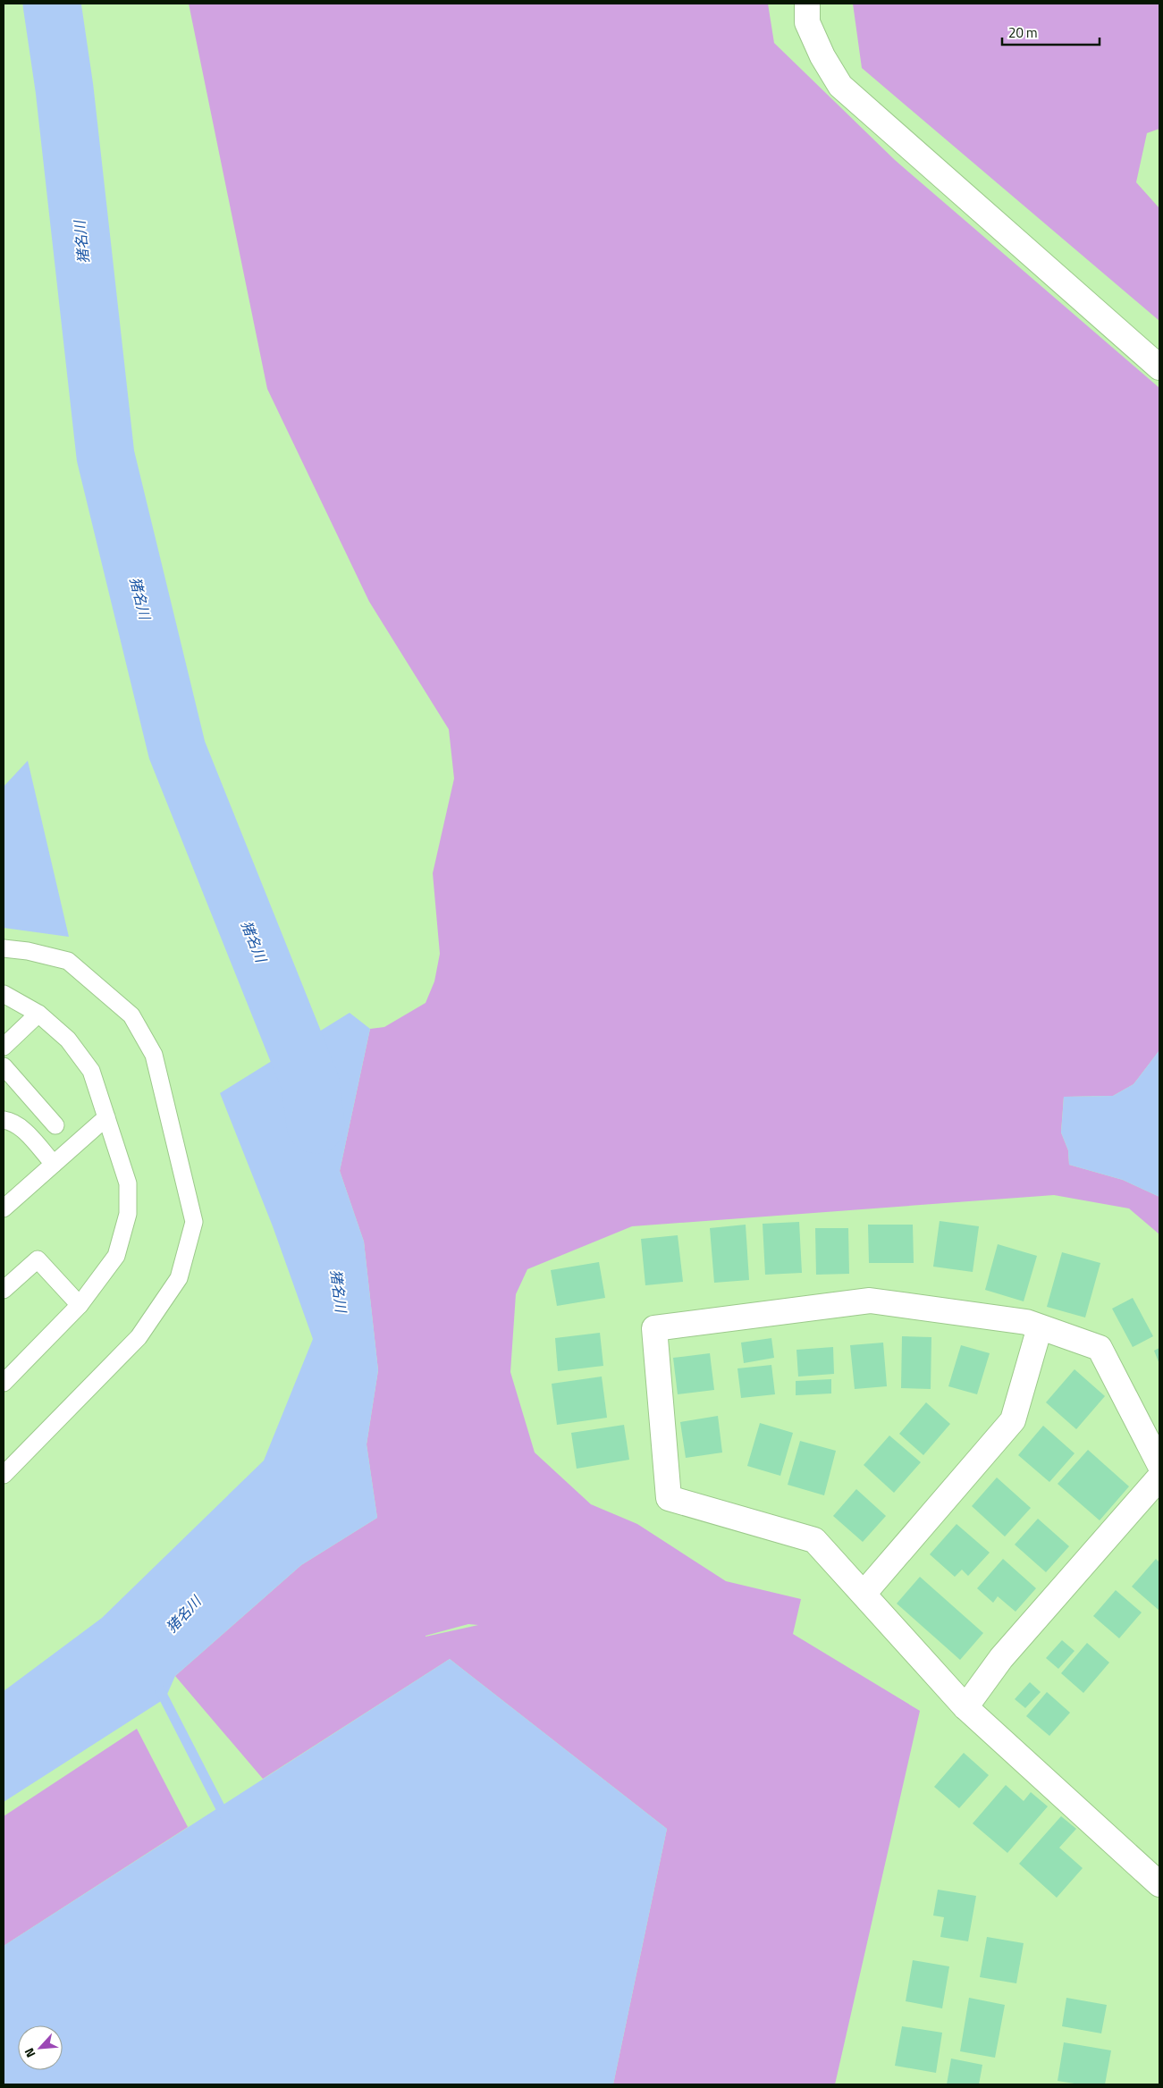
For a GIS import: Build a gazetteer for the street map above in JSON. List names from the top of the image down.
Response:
{
  "water": ["猪名川"],
  "scale_bar": "20 m",
  "north": "bottom left"
}
